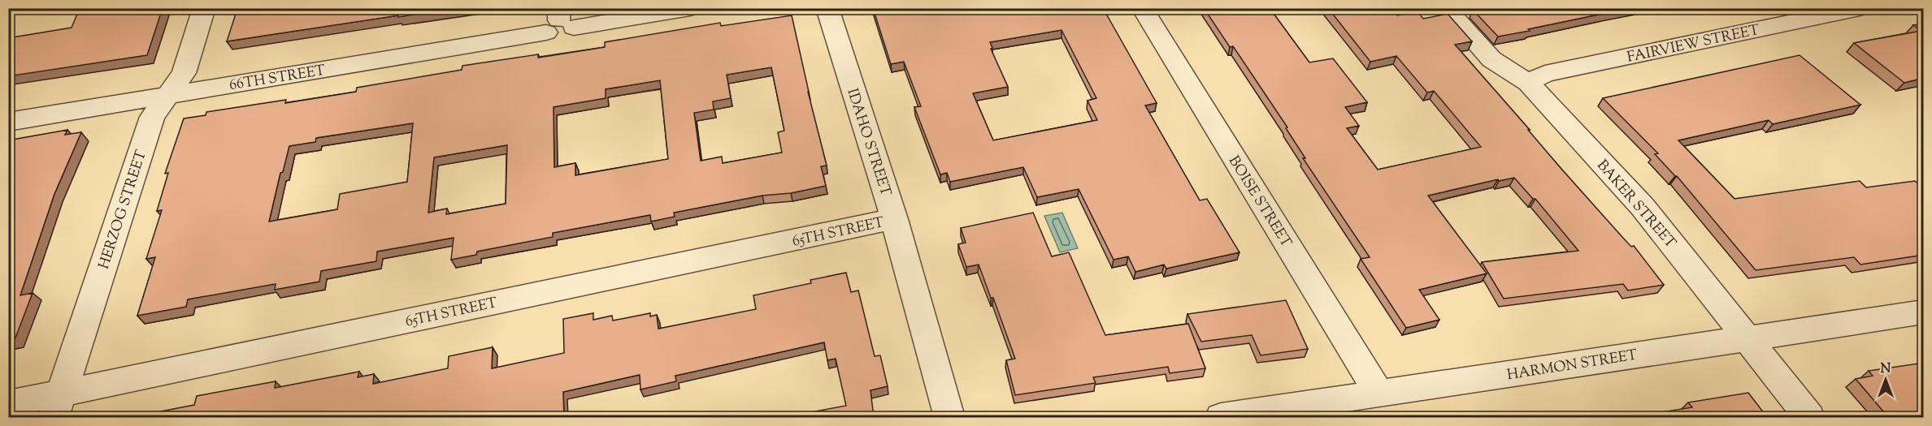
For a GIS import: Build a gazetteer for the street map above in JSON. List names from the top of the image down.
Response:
{
  "streets": {
    "street": [
      "FAIRVIEW STREET",
      "66TH STREET",
      "IDAHO STREET",
      "BOISE STREET",
      "BAKER STREET",
      "HERZOG STREET",
      "65TH STREET",
      "HARMON STREET"
    ]
  },
  "crossings": [
    ["FAIRVIEW STREET", "BAKER STREET"],
    ["66TH STREET", "HERZOG STREET"],
    ["IDAHO STREET", "65TH STREET"],
    ["BOISE STREET", "HARMON STREET"],
    ["BAKER STREET", "HARMON STREET"],
    ["HERZOG STREET", "65TH STREET"]
  ],
  "north": "top"
}
